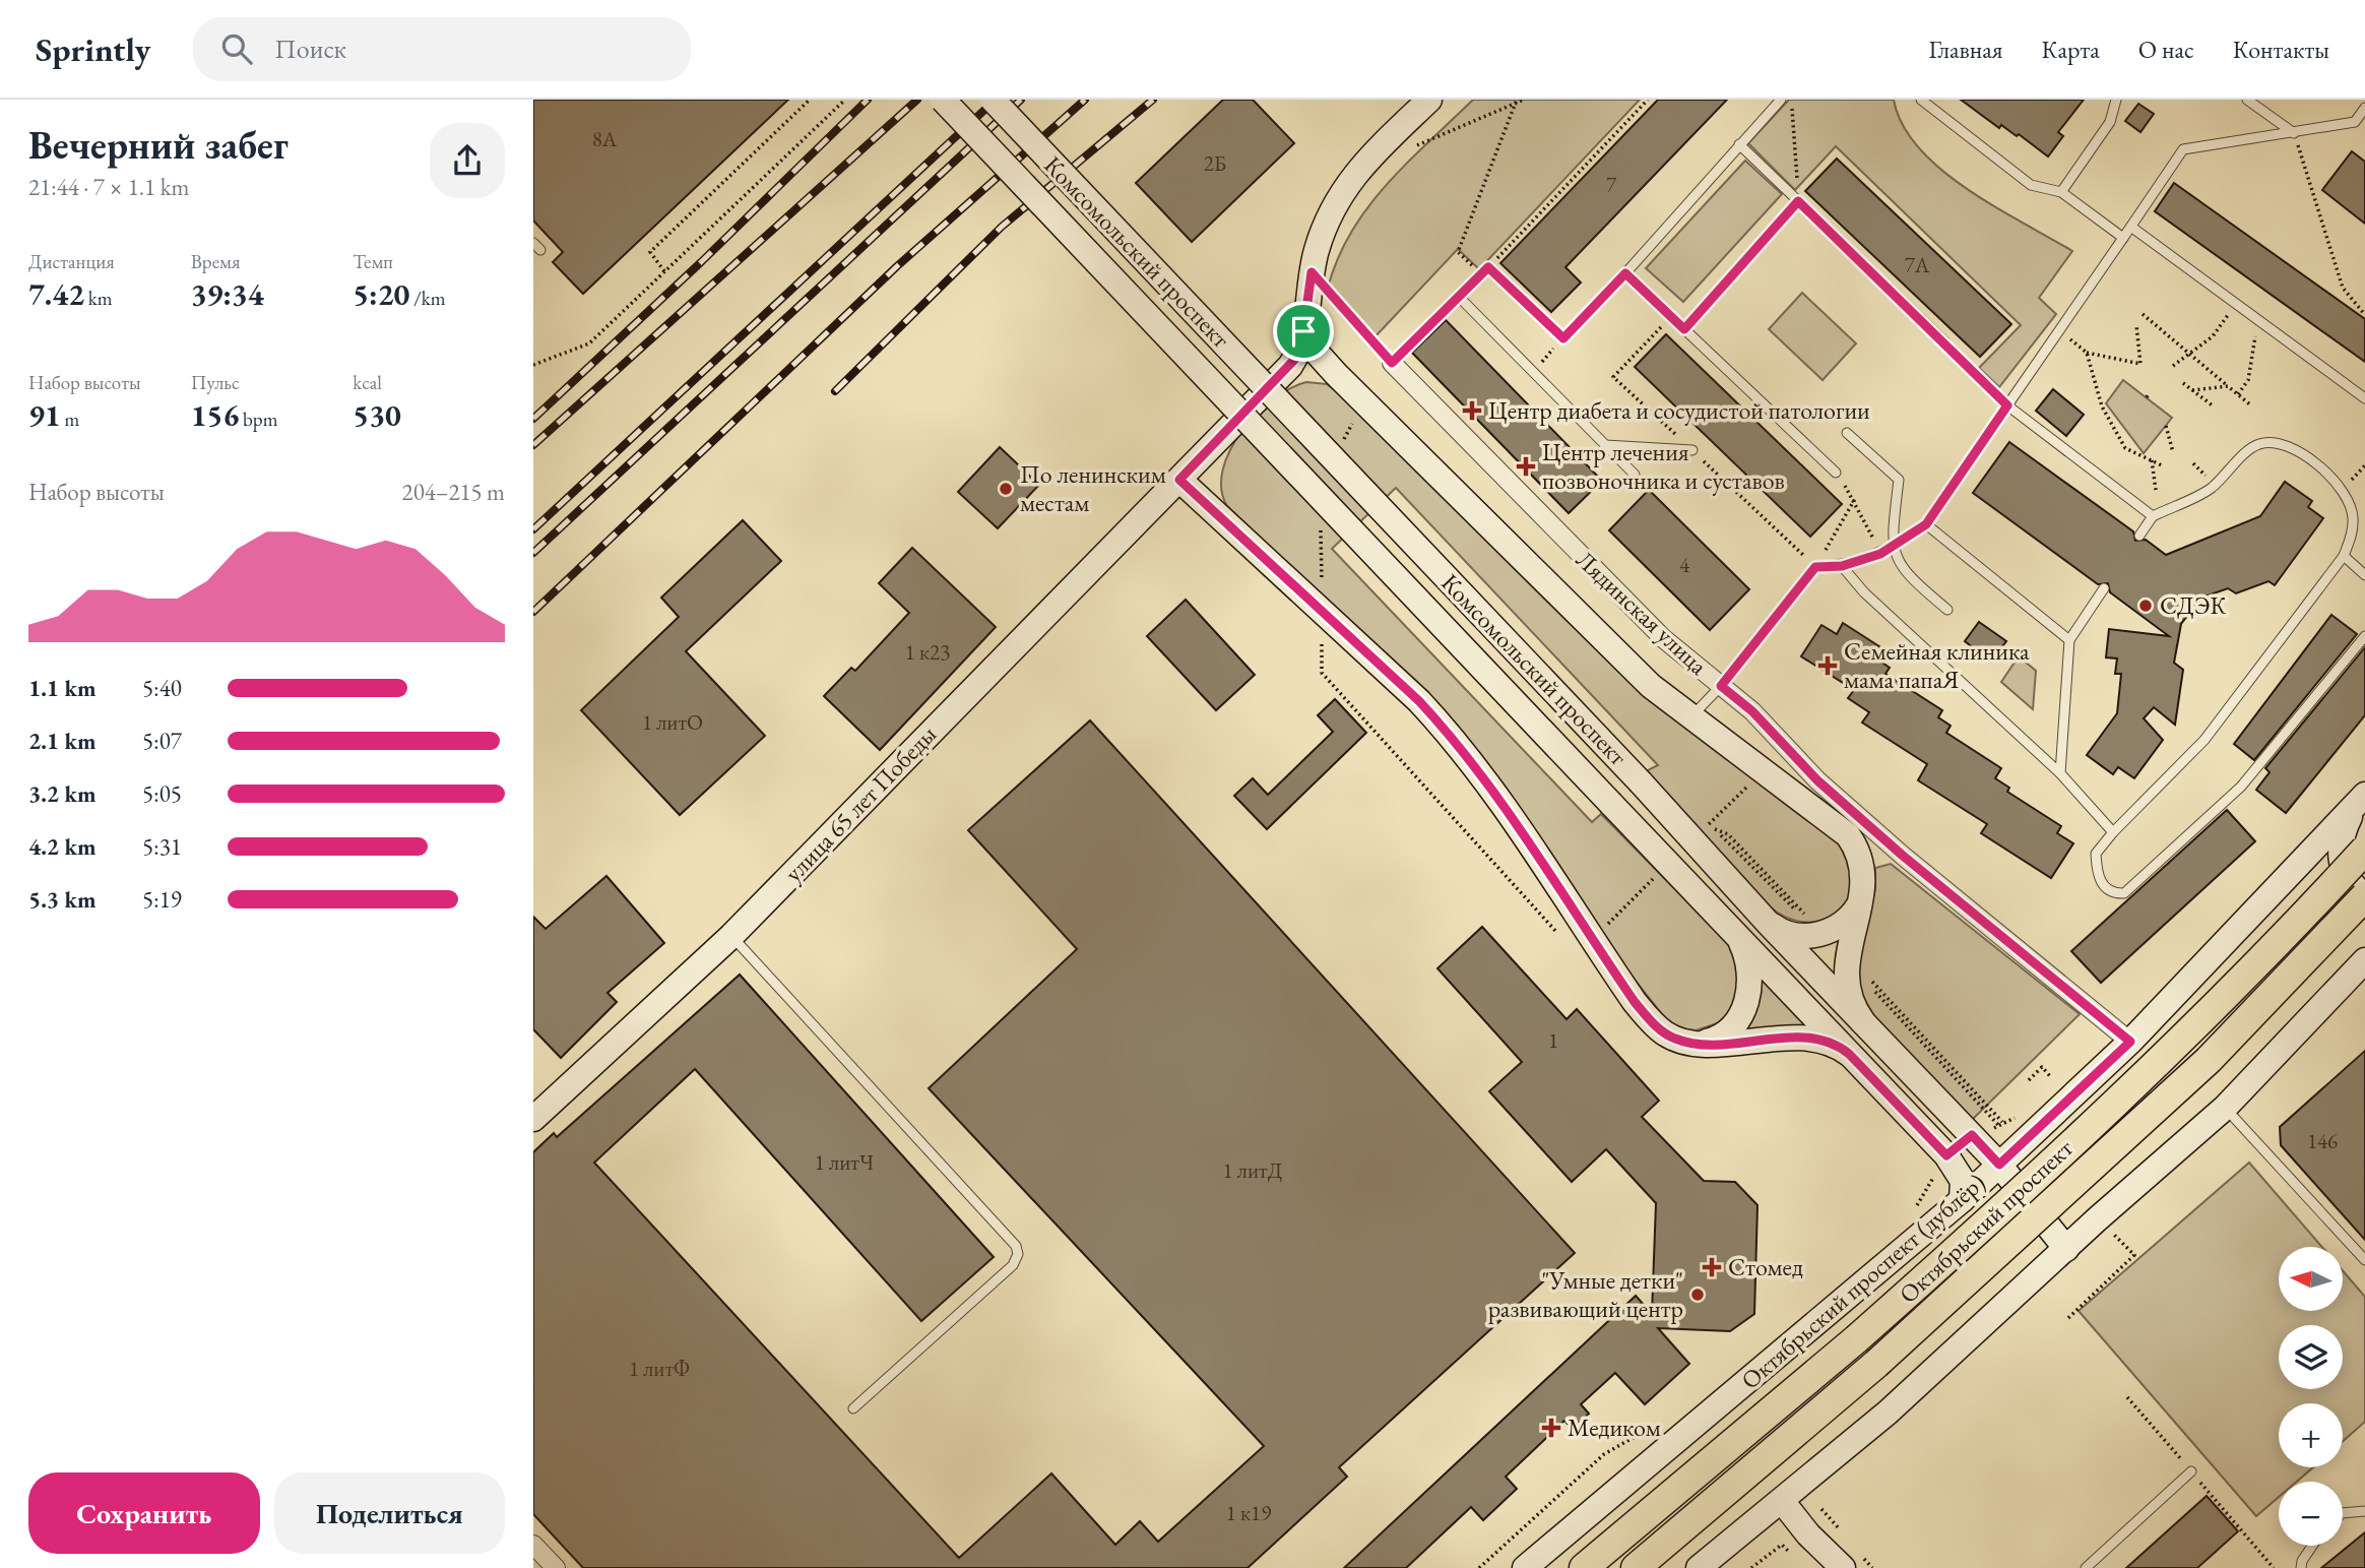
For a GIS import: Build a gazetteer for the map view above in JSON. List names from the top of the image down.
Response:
{
  "streets": {
    "main road": [
      "Комсомольский проспект",
      "Лядинская улица",
      "улица 65 лет Победы",
      "Октябрьский проспект",
      "Октябрьский проспект (дублёр)"
    ]
  },
  "crossings": [
    ["Комсомольский проспект", "Лядинская улица"],
    ["Комсомольский проспект", "Октябрьский проспект (дублёр)"],
    ["Лядинская улица", "улица 65 лет Победы"],
    ["Лядинская улица", "Октябрьский проспект (дублёр)"]
  ],
  "places": {
    "health": [
      "Центр диабета и сосудистой патологии",
      "Центр лечения позвоночника и суставов",
      "Семейная клиника мама папаЯ",
      "Стомед",
      "Медиком"
    ],
    "other": ["По ленинским местам", "СДЭК", "\"Умные детки\" развивающий центр"]
  },
  "house_numbers": [
    "8А",
    "2Б",
    "7",
    "7А",
    "4",
    "1 к23",
    "1 литО",
    "1",
    "146",
    "1 литЧ",
    "1 литД",
    "1 литФ",
    "1 к19"
  ],
  "north": "left",
  "page": {
    "header": "Sprintly",
    "search": "Поиск",
    "nav": [
      "Главная",
      "Карта",
      "О нас",
      "Контакты"
    ],
    "heading": ["Вечерний забег", "21:44 · 7 × 1.1 km"],
    "stats": [
      ["Дистанция", "7.42 km"],
      ["Время", "39:34"],
      ["Темп", "5:20 /km"],
      ["Набор высоты", "91 m"],
      ["Пульс", "156 bpm"],
      ["kcal", "530"]
    ],
    "chart": ["Набор высоты", "204–215 m"],
    "list": [
      {
        "name": "1.1 km",
        "note": "5:40"
      },
      {
        "name": "2.1 km",
        "note": "5:07"
      },
      {
        "name": "3.2 km",
        "note": "5:05"
      },
      {
        "name": "4.2 km",
        "note": "5:31"
      },
      {
        "name": "5.3 km",
        "note": "5:19"
      }
    ],
    "map_buttons": ["+", "−"],
    "buttons": ["Сохранить", "Поделиться"]
  }
}
